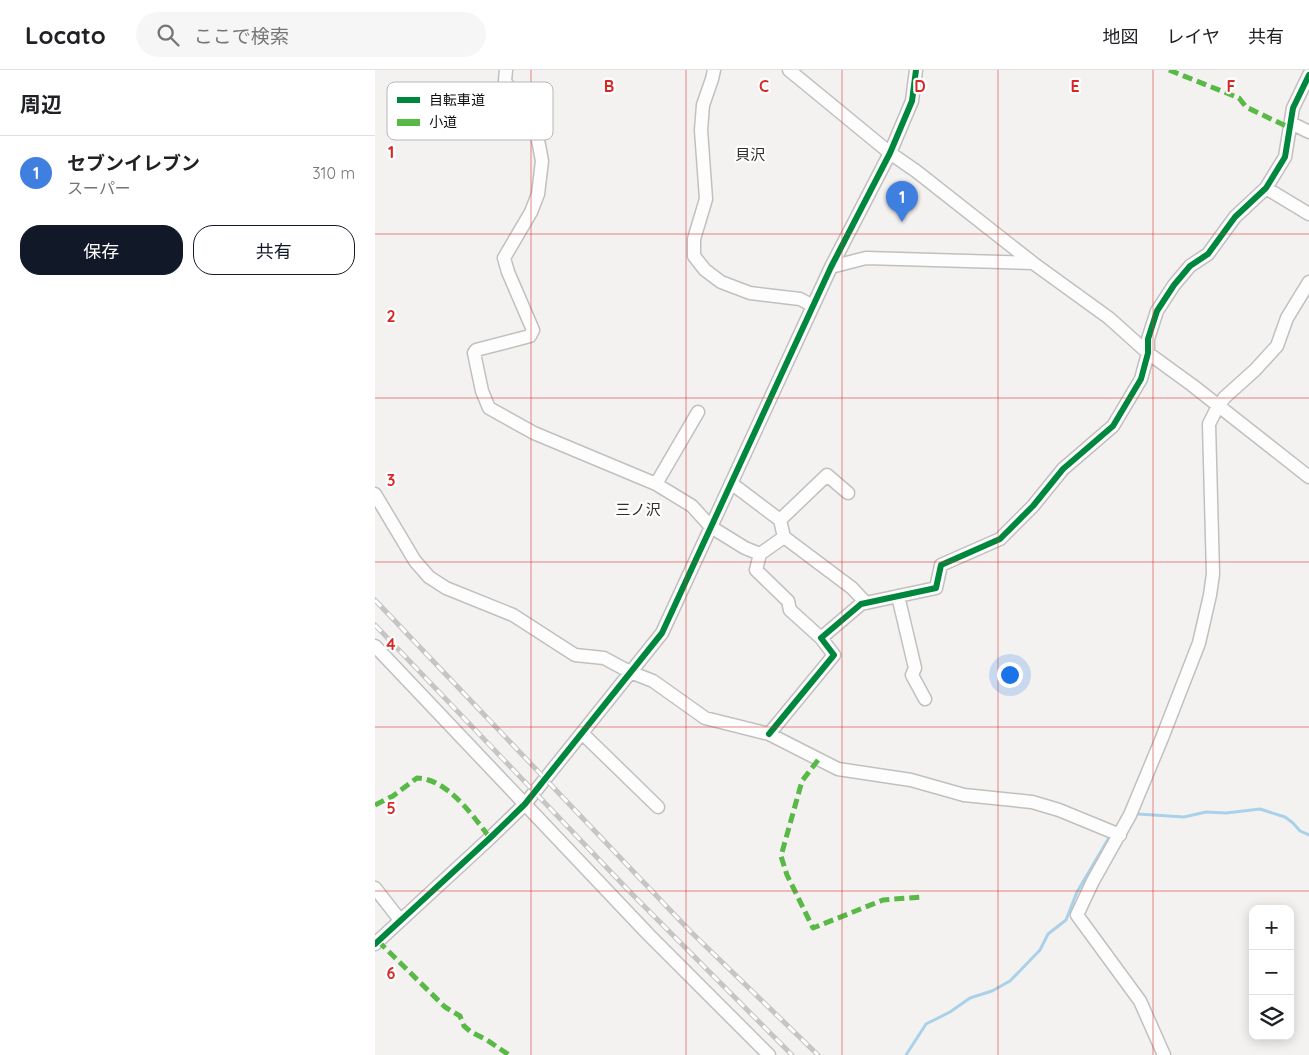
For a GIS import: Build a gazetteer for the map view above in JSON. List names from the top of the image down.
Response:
{
  "districts": ["貝沢", "三ノ沢"],
  "legend": ["自転車道", "小道"],
  "page": {
    "header": "Locato",
    "search": "ここで検索",
    "nav": ["地図", "レイヤ", "共有"],
    "heading": "周辺",
    "list": [
      {
        "mark": "1",
        "name": "セブンイレブン",
        "note": "スーパー",
        "value": "310 m"
      }
    ],
    "pins": "1",
    "buttons": ["保存", "共有"],
    "map_buttons": ["+", "−"]
  },
  "grid": {
    "columns": [
      "B",
      "C",
      "D",
      "E",
      "F"
    ],
    "rows": [
      "1",
      "2",
      "3",
      "4",
      "5",
      "6"
    ]
  }
}
